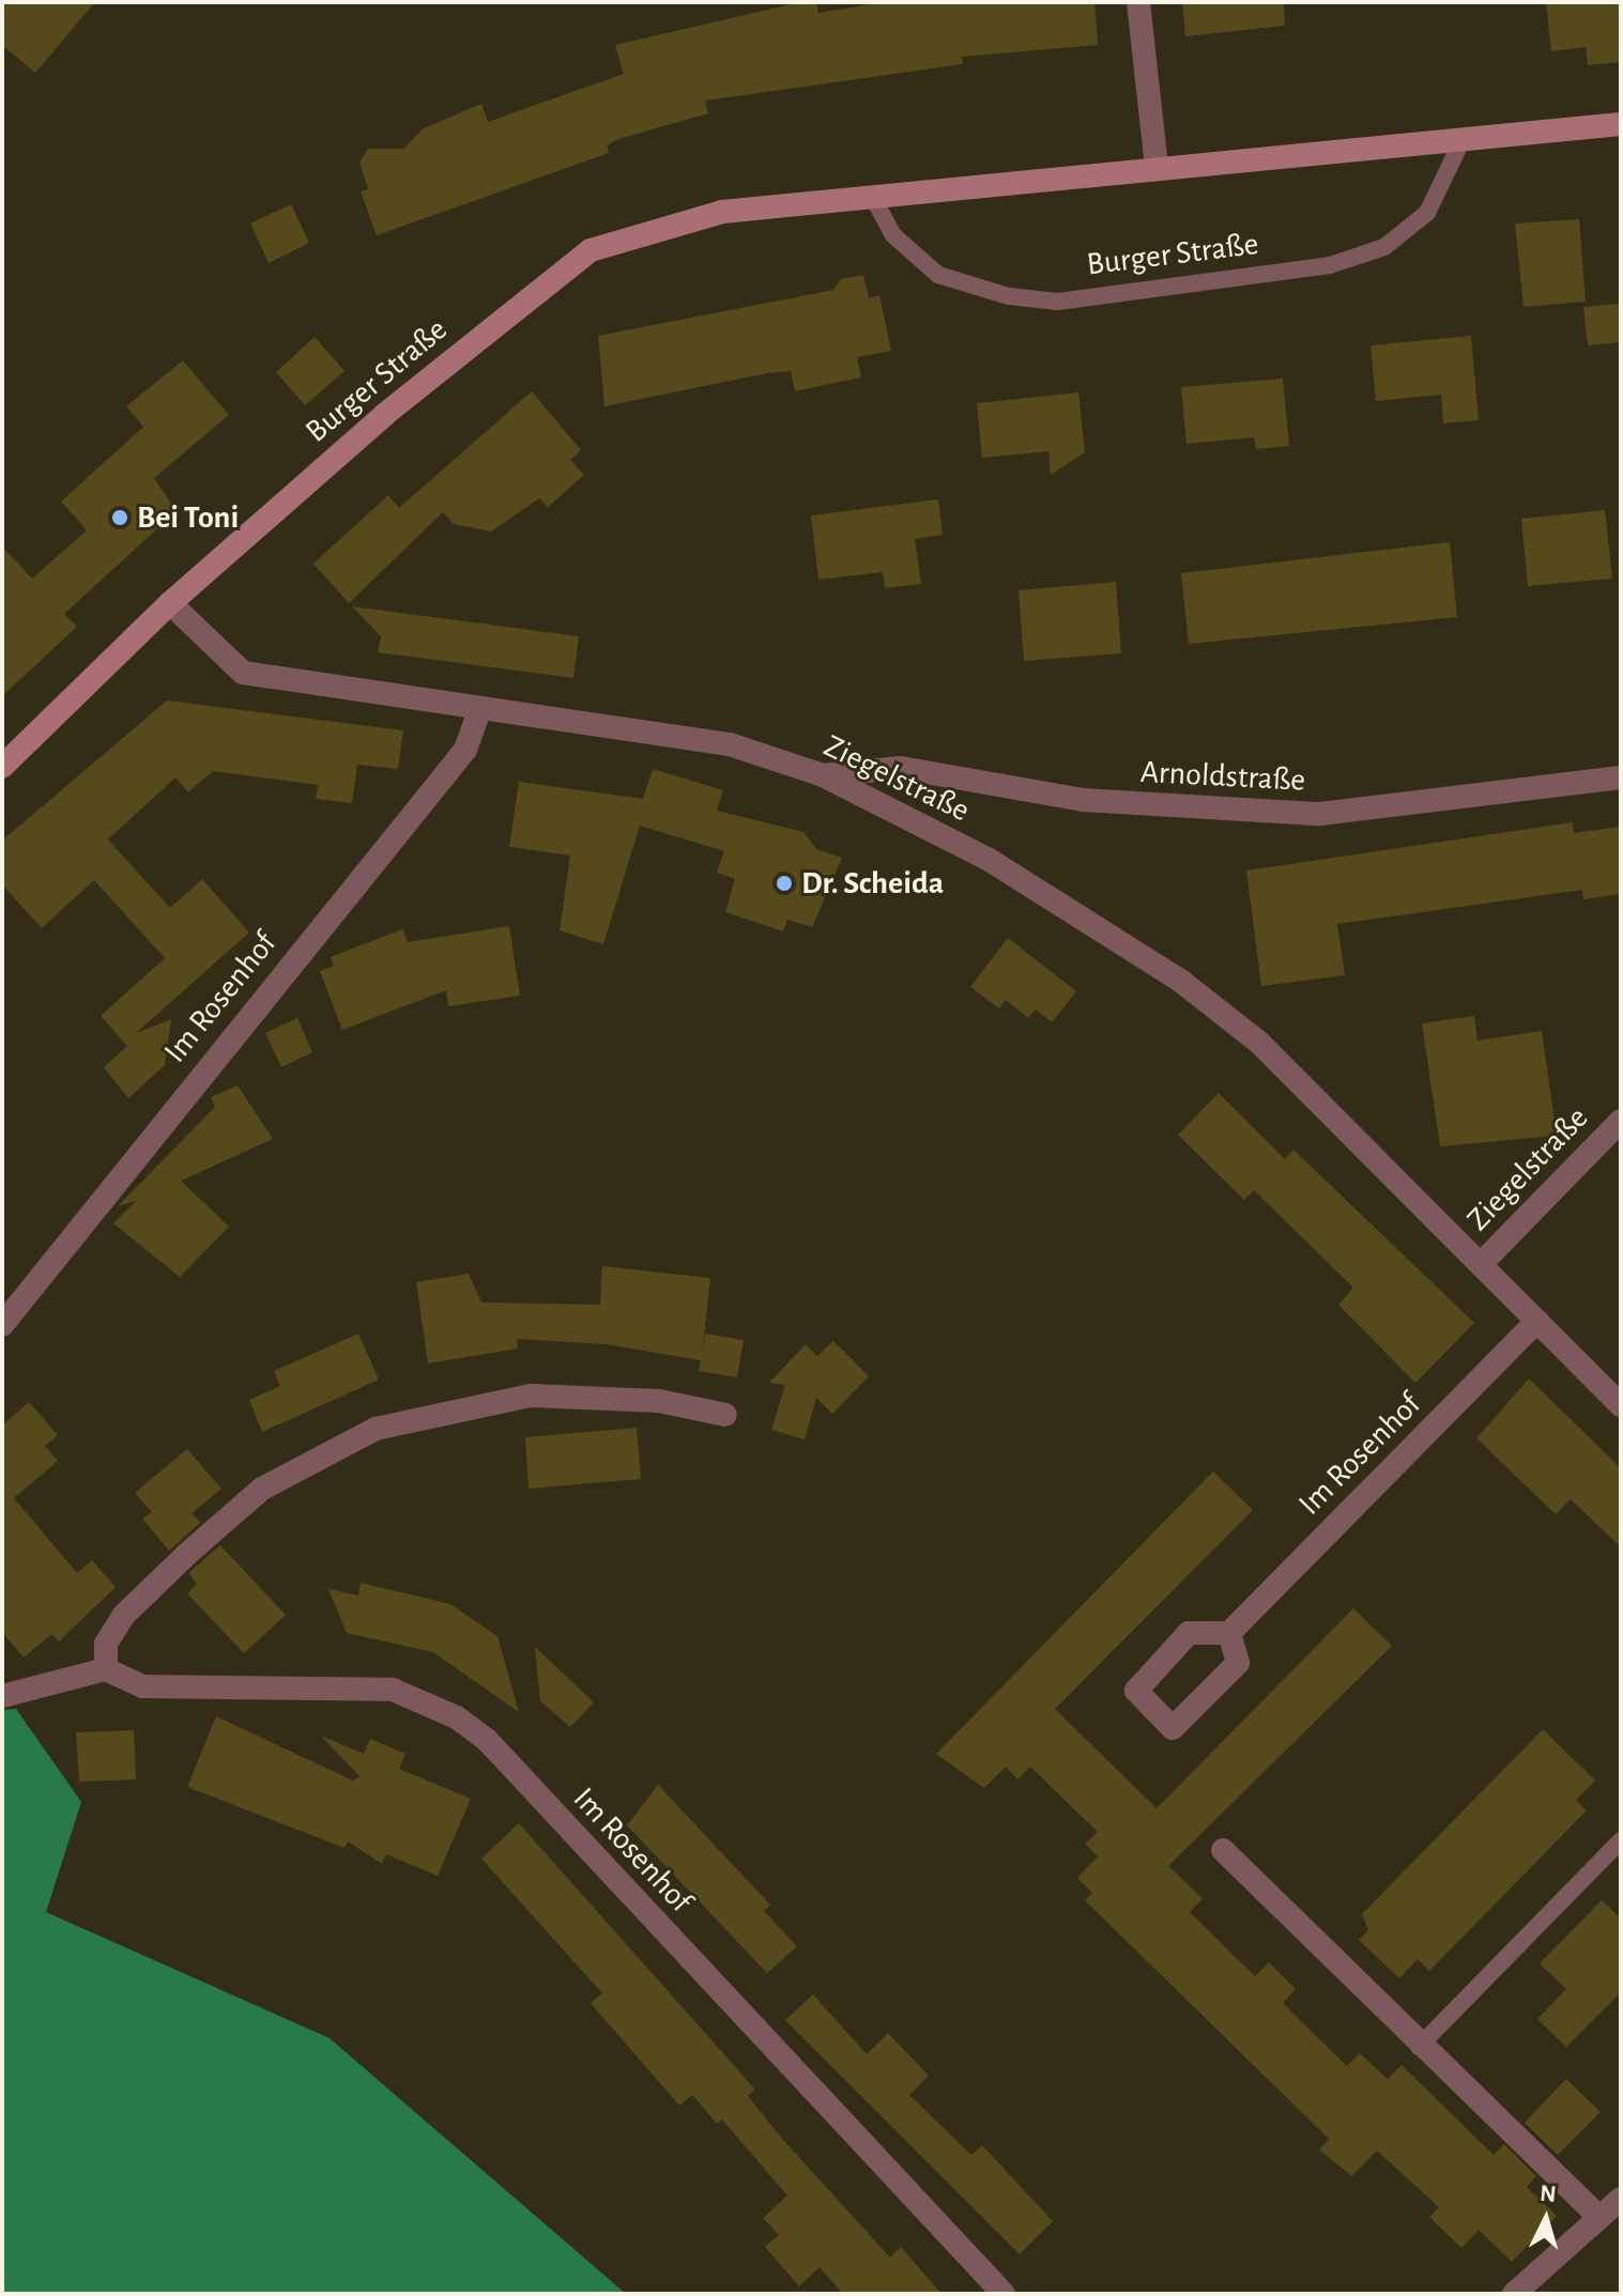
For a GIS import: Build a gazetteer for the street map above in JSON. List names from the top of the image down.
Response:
{
  "streets": {
    "main road": ["Burger Straße"],
    "street": ["Arnoldstraße", "Ziegelstraße", "Im Rosenhof"]
  },
  "crossings": [
    ["Burger Straße", "Ziegelstraße"],
    ["Arnoldstraße", "Ziegelstraße"],
    ["Ziegelstraße", "Im Rosenhof"]
  ],
  "places": ["Bei Toni", "Dr. Scheida"],
  "north": "top"
}
